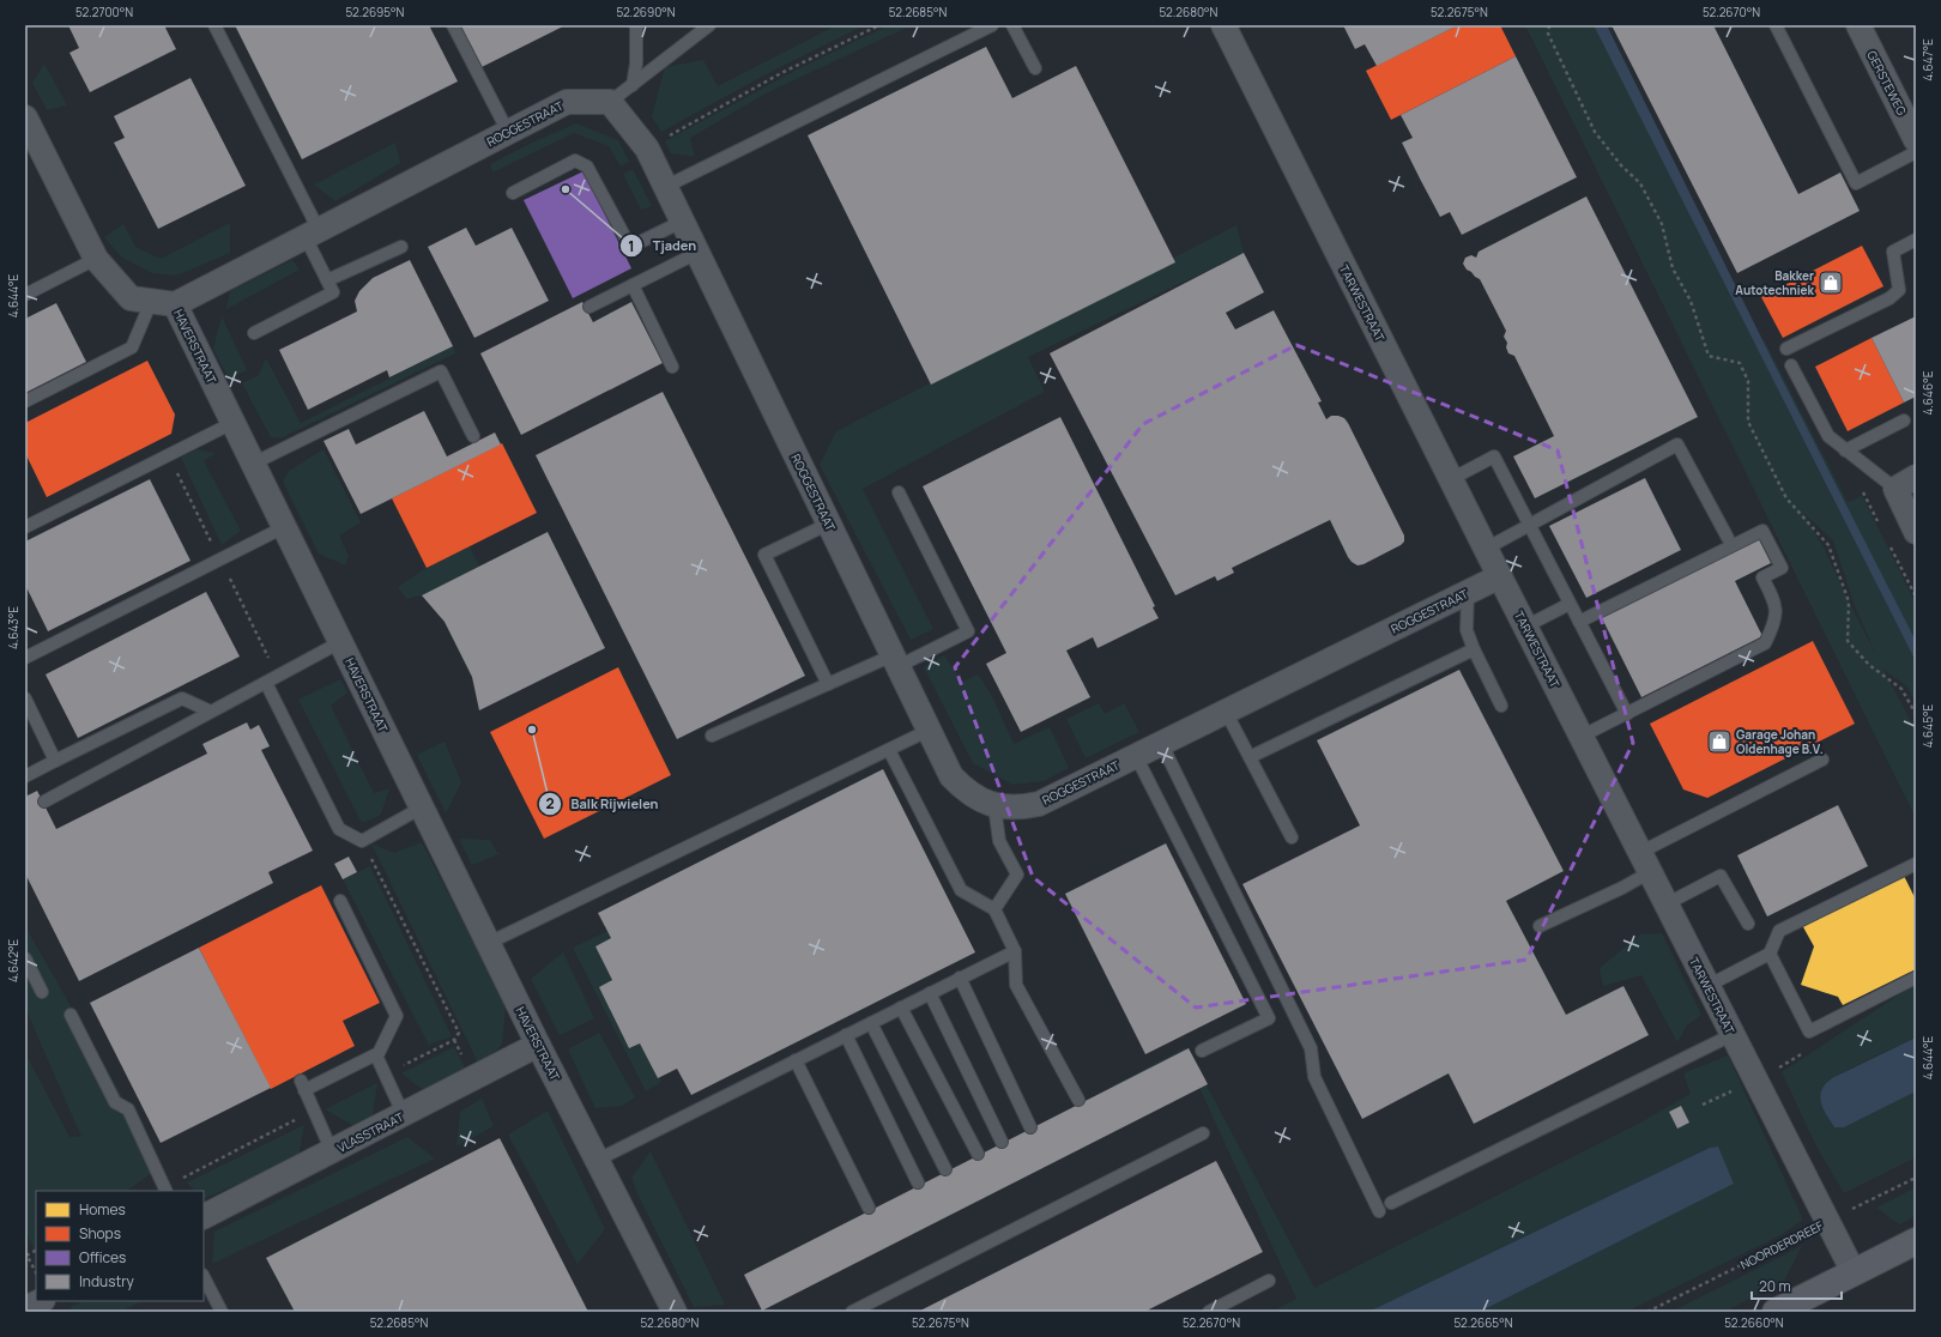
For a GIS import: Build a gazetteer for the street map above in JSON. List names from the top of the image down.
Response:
{
  "streets": {
    "street": [
      "GERSTEWEG",
      "ROGGESTRAAT",
      "TARWESTRAAT",
      "HAVERSTRAAT",
      "VLASSTRAAT"
    ],
    "path": ["NOORDERDREEF"]
  },
  "crossings": [
    ["ROGGESTRAAT", "TARWESTRAAT"],
    ["ROGGESTRAAT", "HAVERSTRAAT"],
    ["TARWESTRAAT", "NOORDERDREEF"],
    ["HAVERSTRAAT", "VLASSTRAAT"]
  ],
  "places": {
    "other": ["Tjaden", "Balk Rijwielen"],
    "shop": ["Bakker Autotechniek", "Garage Johan Oldenhage B.V."]
  },
  "legend": [
    "Homes",
    "Shops",
    "Offices",
    "Industry"
  ],
  "scale_bar": "20 m",
  "coordinates": [
    "52.2700°N",
    "52.2695°N",
    "52.2690°N",
    "52.2685°N",
    "52.2680°N",
    "52.2675°N",
    "52.2670°N",
    "4.647°E",
    "4.644°E",
    "4.646°E",
    "4.643°E",
    "4.645°E",
    "4.642°E",
    "52.2665°N",
    "52.2660°N"
  ]
}
